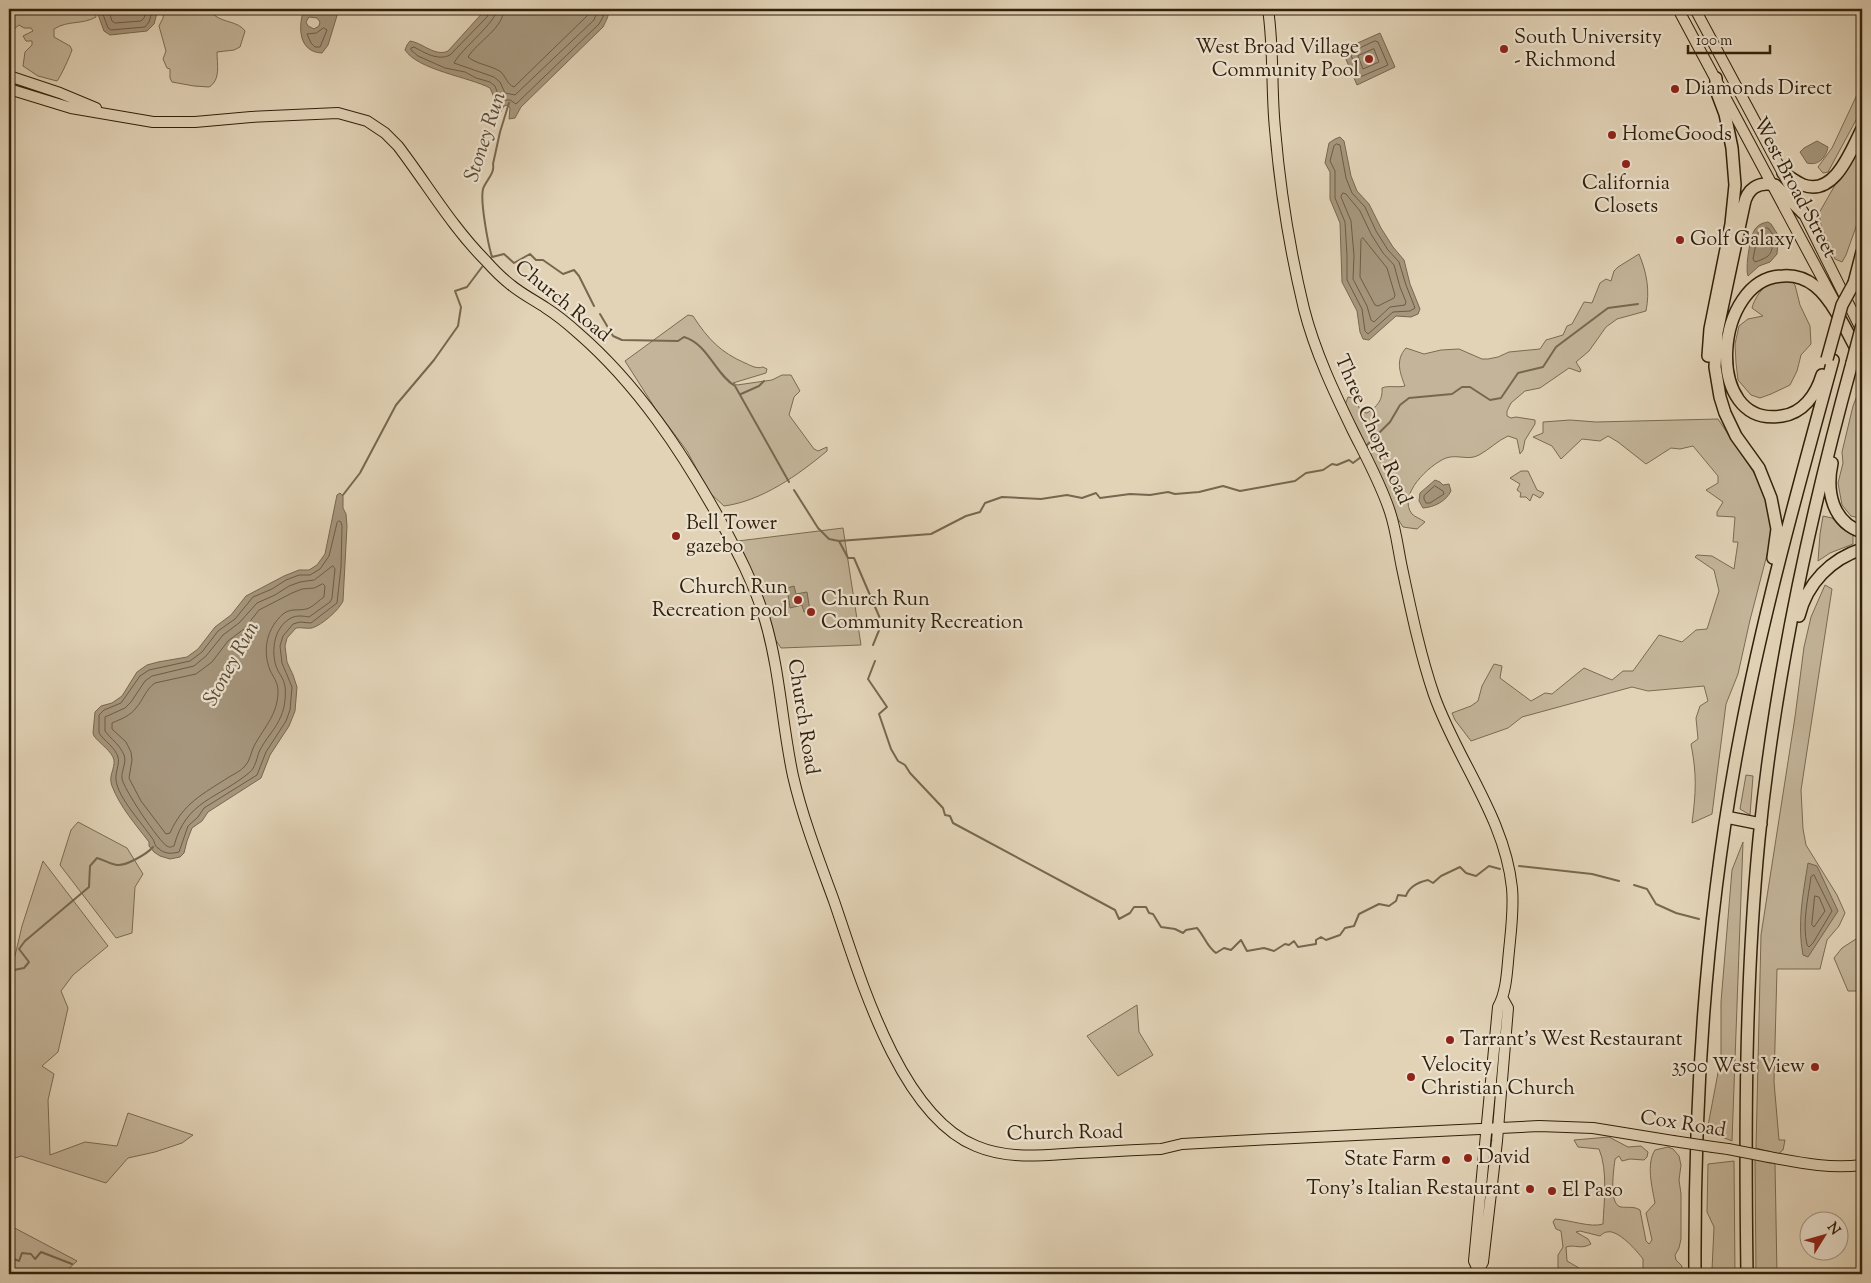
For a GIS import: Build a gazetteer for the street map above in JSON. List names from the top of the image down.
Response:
{
  "streets": {
    "main road": [
      "West Broad Street",
      "Church Road",
      "Three Chopt Road",
      "Cox Road"
    ]
  },
  "crossings": [
    ["Church Road", "Three Chopt Road"],
    ["Church Road", "Cox Road"],
    ["Three Chopt Road", "Cox Road"]
  ],
  "water": ["Stoney Run"],
  "places": [
    "South University - Richmond",
    "West Broad Village Community Pool",
    "Diamonds Direct",
    "HomeGoods",
    "California Closets",
    "Golf Galaxy",
    "Bell Tower gazebo",
    "Church Run Recreation pool",
    "Church Run Community Recreation",
    "Tarrant's West Restaurant",
    "3500 West View",
    "Velocity Christian Church",
    "David",
    "State Farm",
    "Tony's Italian Restaurant",
    "El Paso"
  ],
  "scale_bar": "100 m",
  "north": "top right"
}
